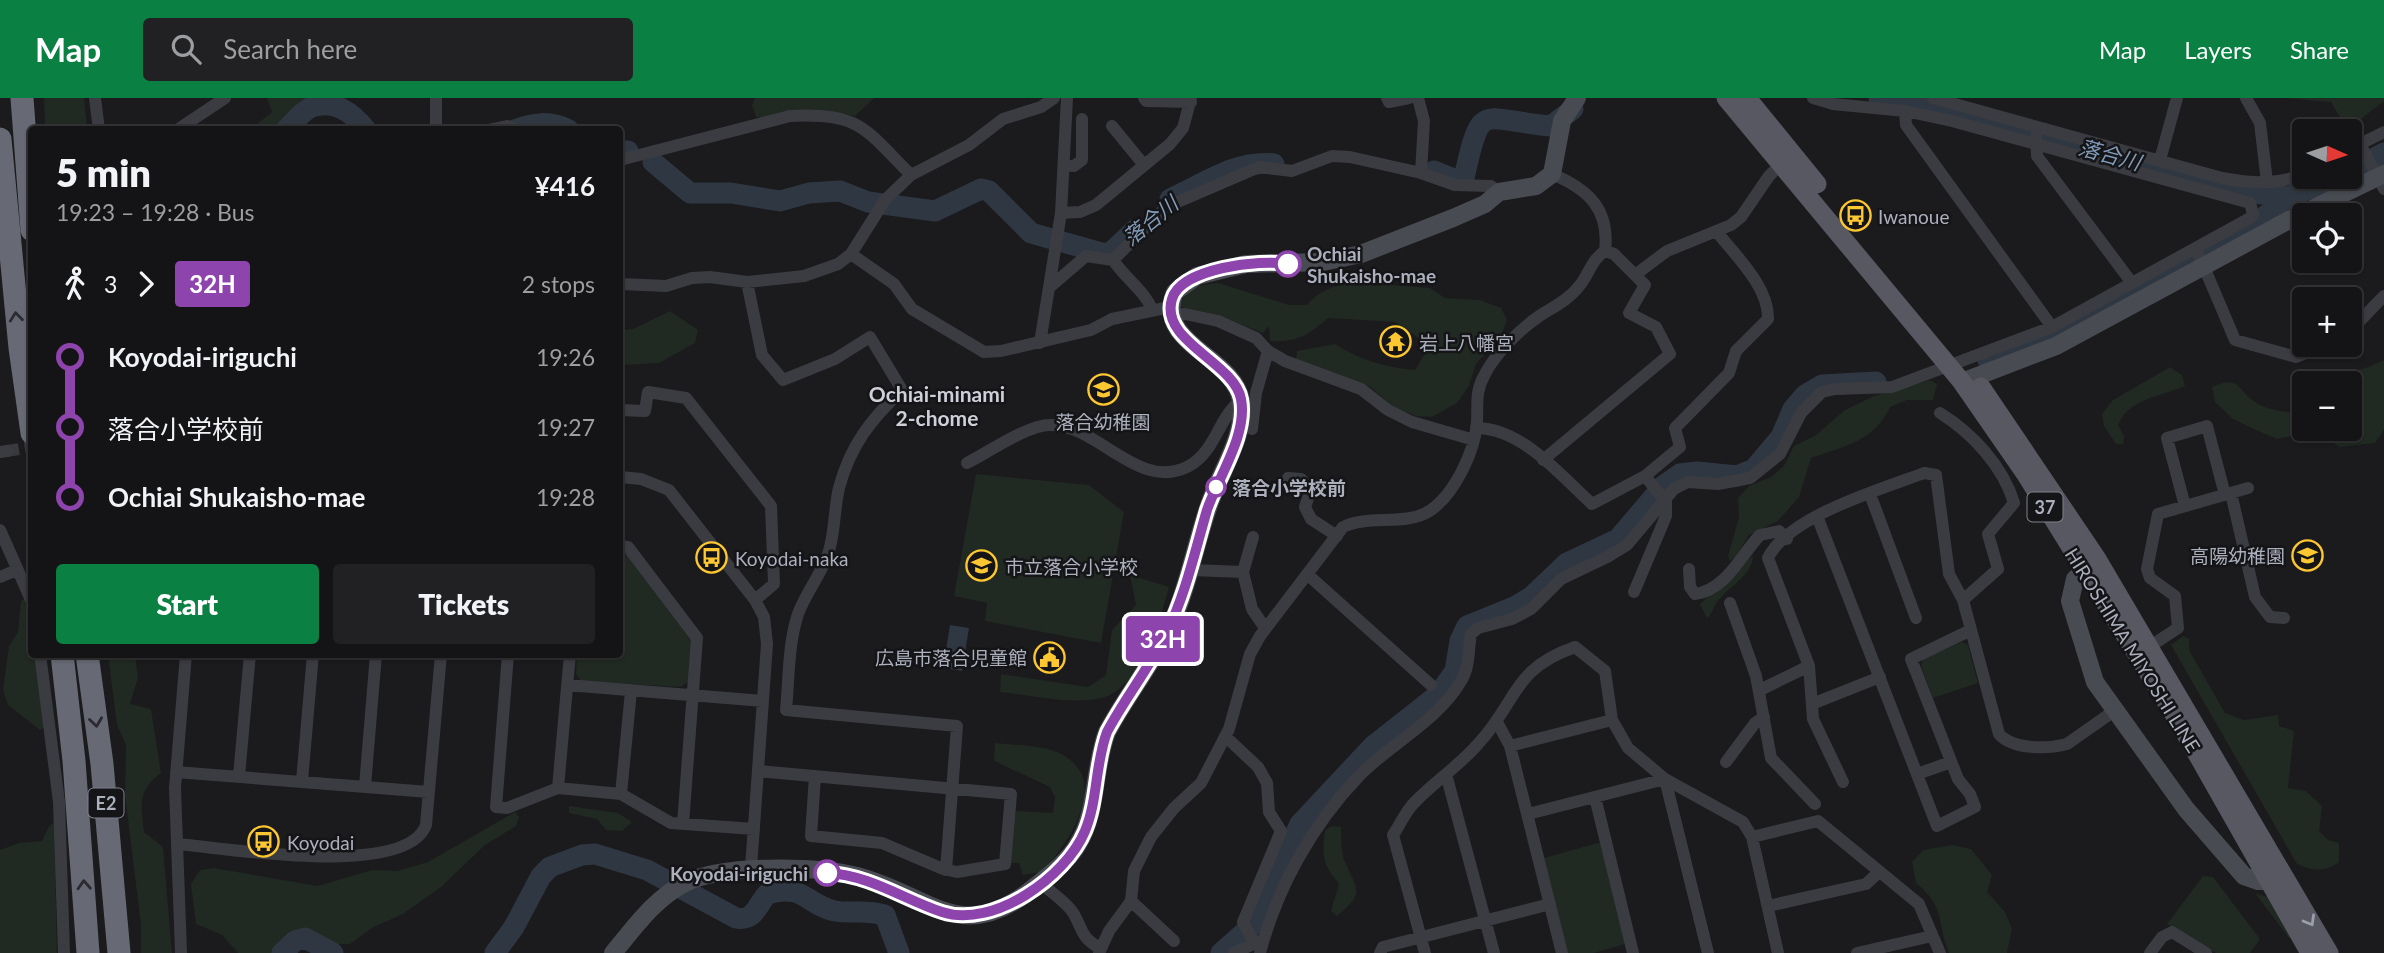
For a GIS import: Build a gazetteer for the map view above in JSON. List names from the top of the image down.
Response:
{
  "streets": {
    "highway": ["E2"],
    "main road": ["37", "HIROSHIMA MIYOSHI LINE"]
  },
  "districts": ["Ochiai-minami 2-chome"],
  "water": ["落合川"],
  "places": {
    "bus stop": ["Iwanoue", "Koyodai-naka", "Koyodai"],
    "other": ["Ochiai Shukaisho-mae", "落合小学校前", "Koyodai-iriguchi"],
    "temple": ["岩上八幡宮"],
    "school or university": ["落合幼稚園", "高陽幼稚園", "市立落合小学校"],
    "public building": ["広島市落合児童館"]
  },
  "lines": ["bus line 32H"],
  "north": "right",
  "page": {
    "header": "Map",
    "search": "Search here",
    "nav": ["Map", "Layers", "Share"],
    "on_map": "32H",
    "map_buttons": ["+", "−"],
    "heading": ["5 min", "19:23 – 19:28 · Bus", "¥416"],
    "legs": ["3", "32H", "2 stops"],
    "list": [
      {
        "name": "Koyodai-iriguchi",
        "value": "19:26"
      },
      {
        "name": "落合小学校前",
        "value": "19:27"
      },
      {
        "name": "Ochiai Shukaisho-mae",
        "value": "19:28"
      }
    ],
    "buttons": ["Start", "Tickets"]
  }
}
